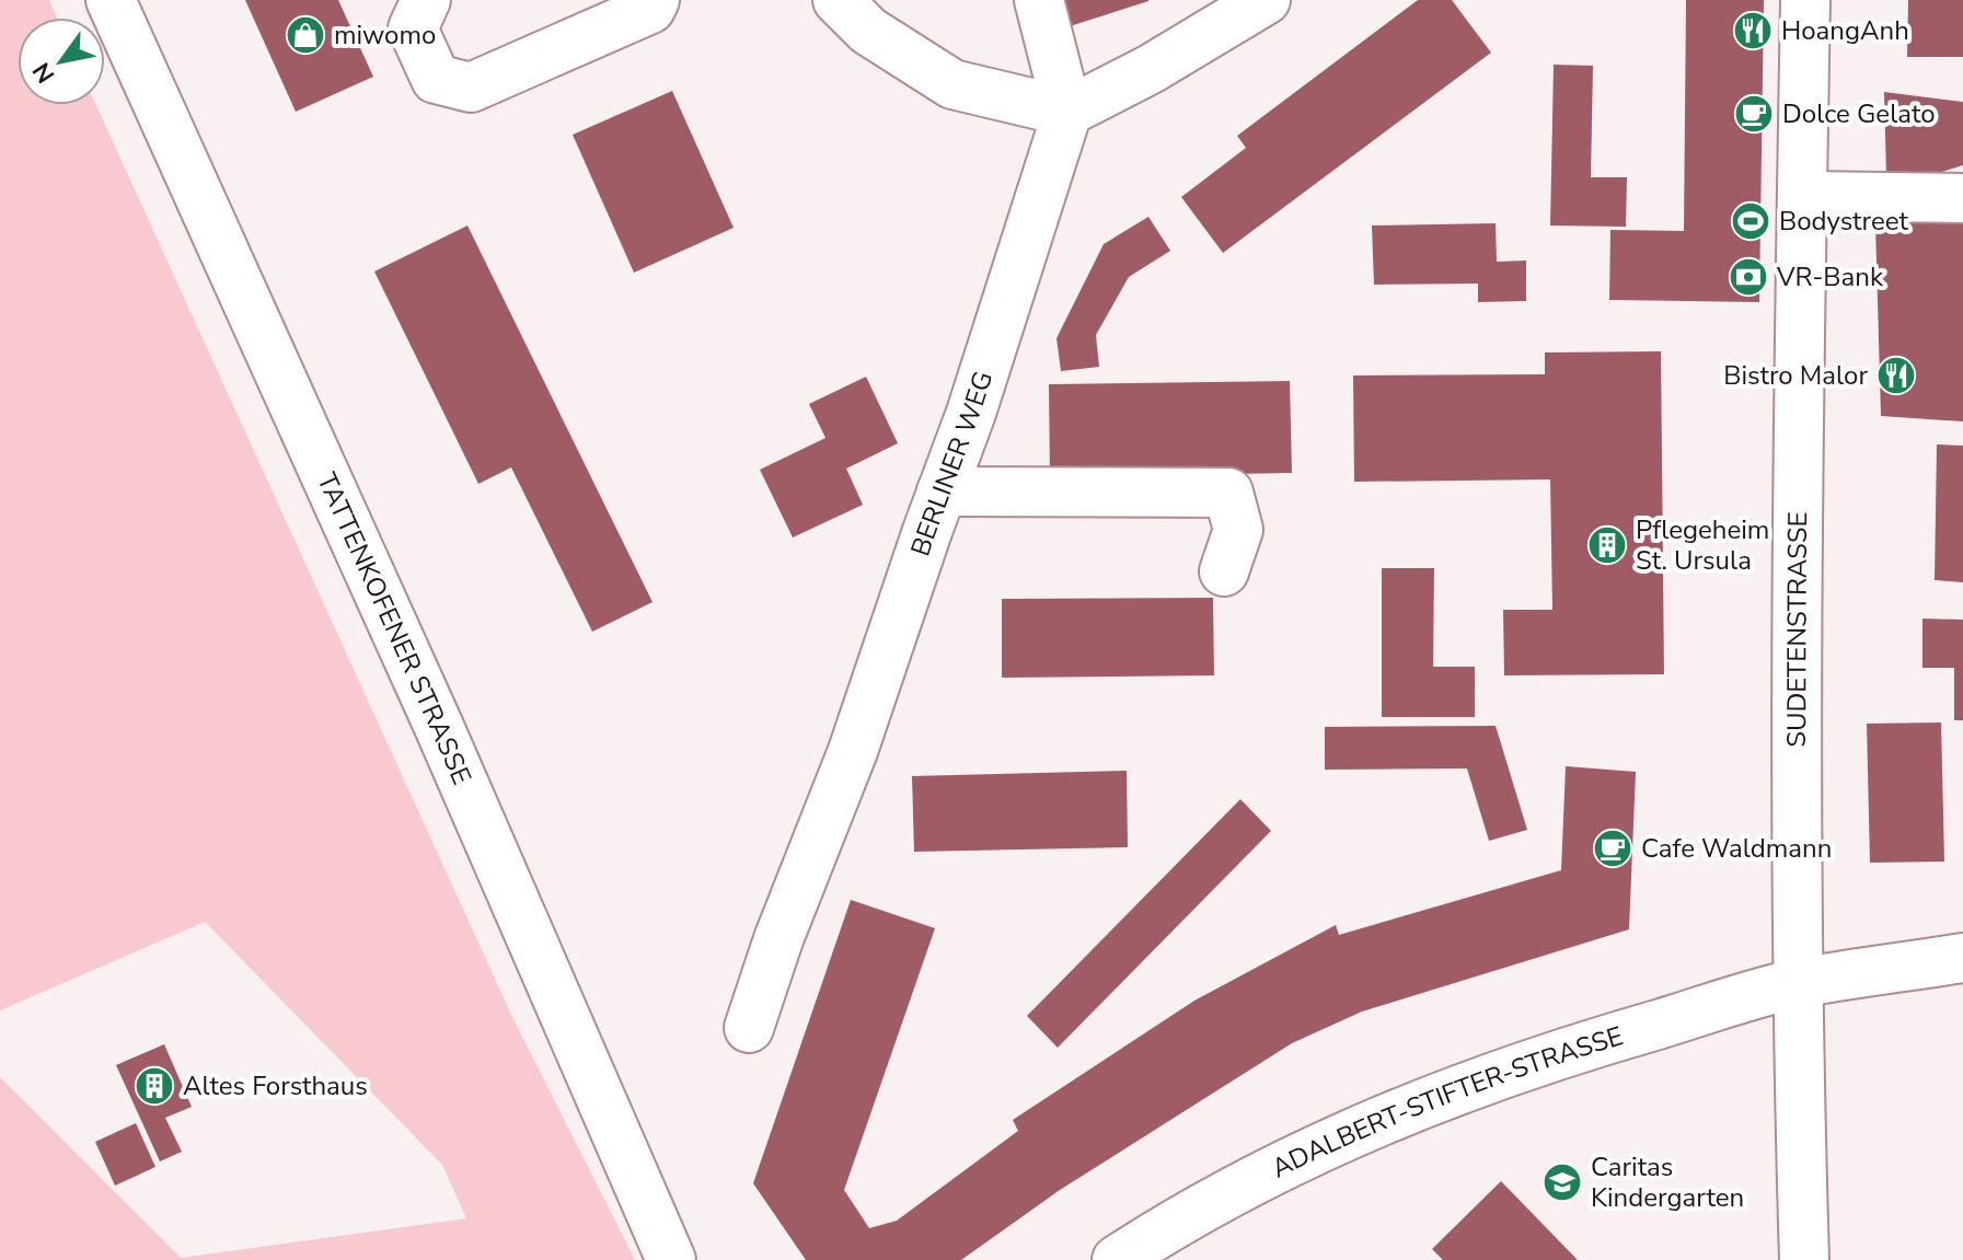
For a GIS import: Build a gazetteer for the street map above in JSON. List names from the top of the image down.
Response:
{
  "streets": {
    "street": [
      "BERLINER WEG",
      "TATTENKOFENER STRASSE",
      "SUDETENSTRASSE",
      "ADALBERT-STIFTER-STRASSE"
    ]
  },
  "crossings": [
    ["SUDETENSTRASSE", "ADALBERT-STIFTER-STRASSE"]
  ],
  "places": {
    "restaurant": ["HoangAnh", "Bistro Malor"],
    "shop": ["miwomo"],
    "cafe": ["Dolce Gelato", "Cafe Waldmann"],
    "sports": ["Bodystreet"],
    "bank": ["VR-Bank"],
    "building": ["Pflegeheim St. Ursula", "Altes Forsthaus"],
    "school or university": ["Caritas Kindergarten"]
  },
  "north": "bottom left"
}
